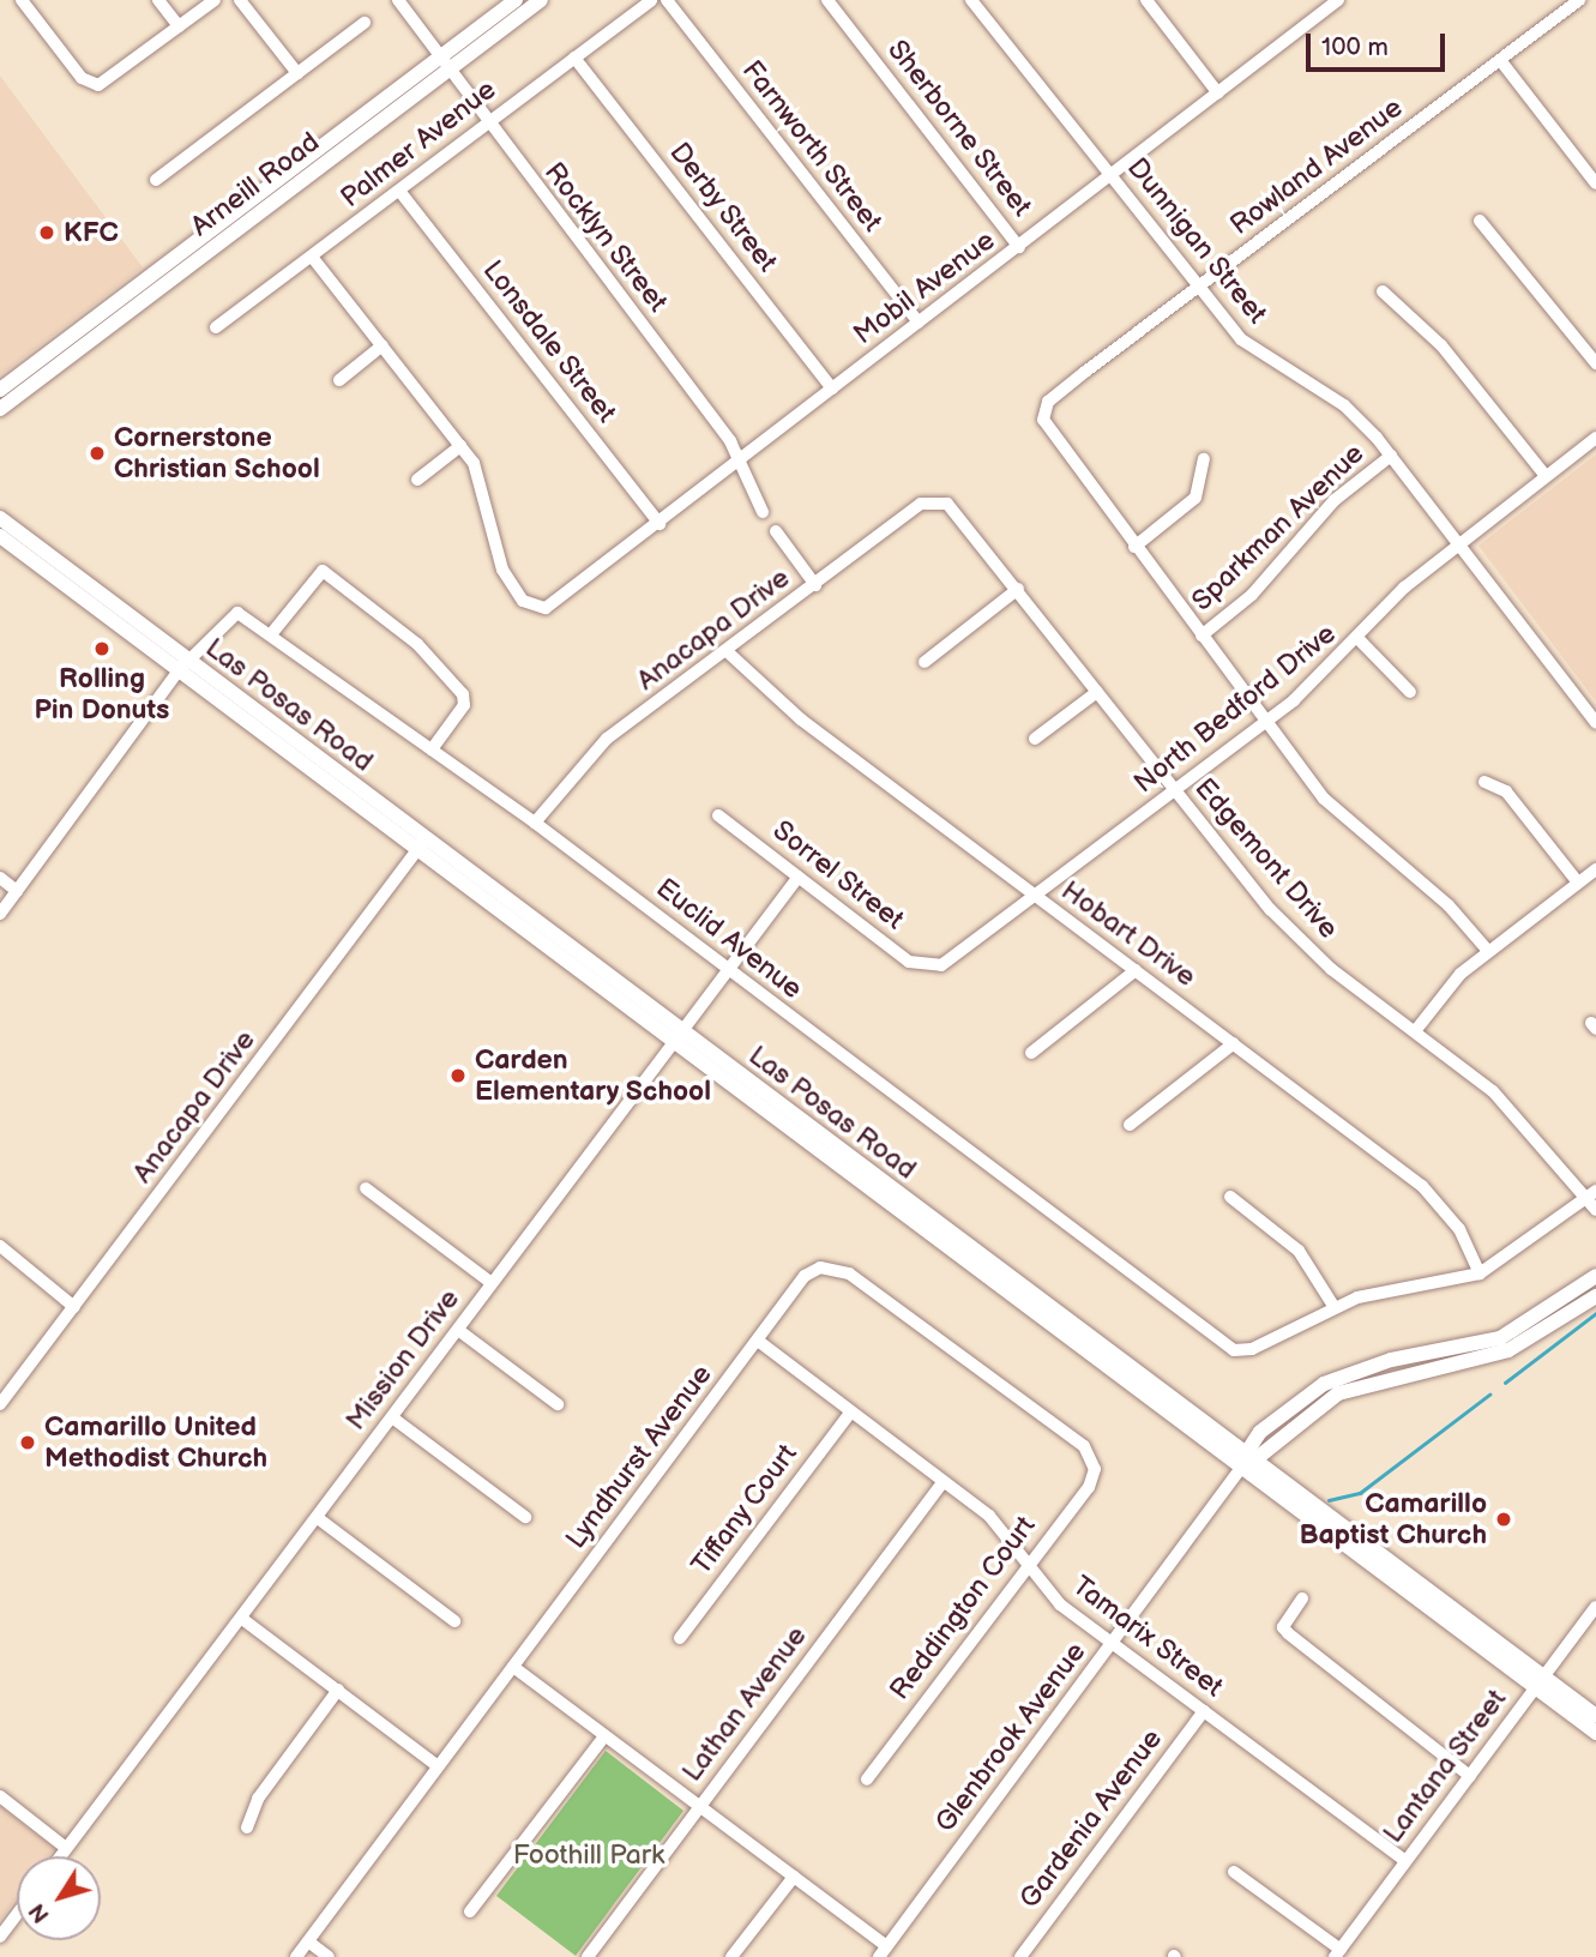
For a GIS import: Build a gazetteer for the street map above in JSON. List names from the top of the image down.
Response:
{
  "streets": {
    "main road": ["Arneill Road", "Las Posas Road"],
    "street": [
      "Sherborne Street",
      "Palmer Avenue",
      "Farnworth Street",
      "Rowland Avenue",
      "Derby Street",
      "Rocklyn Street",
      "Dunnigan Street",
      "Mobil Avenue",
      "Lonsdale Street",
      "Sparkman Avenue",
      "Anacapa Drive",
      "North Bedford Drive",
      "Edgemont Drive",
      "Sorrel Street",
      "Hobart Drive",
      "Euclid Avenue",
      "Mission Drive",
      "Lyndhurst Avenue",
      "Tiffany Court",
      "Reddington Court",
      "Tamarix Street",
      "Lathan Avenue",
      "Glenbrook Avenue",
      "Lantana Street",
      "Gardenia Avenue"
    ]
  },
  "crossings": [
    ["Sherborne Street", "Mobil Avenue"],
    ["Palmer Avenue", "Derby Street"],
    ["Palmer Avenue", "Rocklyn Street"],
    ["Palmer Avenue", "Lonsdale Street"],
    ["Farnworth Street", "Mobil Avenue"],
    ["Rowland Avenue", "Dunnigan Street"],
    ["Rowland Avenue", "Sparkman Avenue"],
    ["Rowland Avenue", "North Bedford Drive"],
    ["Arneill Road", "Rocklyn Street"],
    ["Derby Street", "Mobil Avenue"],
    ["Rocklyn Street", "Mobil Avenue"],
    ["Dunnigan Street", "Mobil Avenue"],
    ["Dunnigan Street", "Sparkman Avenue"],
    ["Dunnigan Street", "North Bedford Drive"],
    ["Mobil Avenue", "Lonsdale Street"],
    ["Anacapa Drive", "Las Posas Road"],
    ["Anacapa Drive", "Edgemont Drive"],
    ["Anacapa Drive", "Hobart Drive"],
    ["Anacapa Drive", "Euclid Avenue"],
    ["Las Posas Road", "Euclid Avenue"],
    ["Las Posas Road", "Mission Drive"],
    ["Las Posas Road", "Glenbrook Avenue"],
    ["Las Posas Road", "Lantana Street"],
    ["North Bedford Drive", "Edgemont Drive"],
    ["North Bedford Drive", "Sorrel Street"],
    ["North Bedford Drive", "Hobart Drive"],
    ["Sorrel Street", "Mission Drive"],
    ["Euclid Avenue", "Mission Drive"],
    ["Lyndhurst Avenue", "Reddington Court"],
    ["Lyndhurst Avenue", "Tamarix Street"],
    ["Tiffany Court", "Tamarix Street"],
    ["Reddington Court", "Tamarix Street"],
    ["Tamarix Street", "Lathan Avenue"],
    ["Tamarix Street", "Glenbrook Avenue"],
    ["Tamarix Street", "Lantana Street"],
    ["Tamarix Street", "Gardenia Avenue"]
  ],
  "parks": ["Foothill Park"],
  "places": [
    "KFC",
    "Cornerstone Christian School",
    "Rolling Pin Donuts",
    "Carden Elementary School",
    "Camarillo United Methodist Church",
    "Camarillo Baptist Church"
  ],
  "scale_bar": "100 m",
  "north": "bottom left"
}
